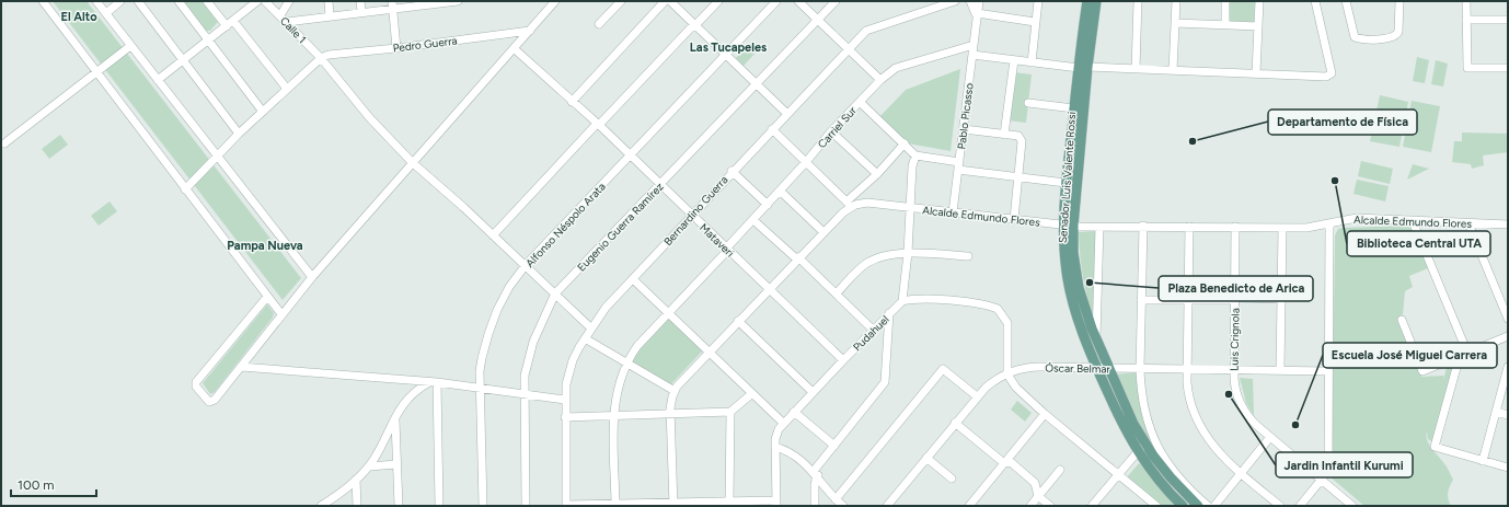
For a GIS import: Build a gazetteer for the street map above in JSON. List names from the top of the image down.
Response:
{
  "streets": {
    "main road": ["Senador Luis Valente Rossi"],
    "street": [
      "Calle 1",
      "Pedro Guerra",
      "Pablo Picasso",
      "Carriel Sur",
      "Bernardino Guerra",
      "Alcalde Edmundo Flores",
      "Alfonso Néspolo Arata",
      "Eugenio Guerra Ramírez",
      "Mataveri",
      "Pudahuel",
      "Luis Crignola",
      "Óscar Belmar"
    ]
  },
  "crossings": [
    ["Calle 1", "Pedro Guerra"],
    ["Calle 1", "Bernardino Guerra"],
    ["Calle 1", "Alfonso Néspolo Arata"],
    ["Calle 1", "Eugenio Guerra Ramírez"],
    ["Pablo Picasso", "Carriel Sur"],
    ["Pablo Picasso", "Alcalde Edmundo Flores"],
    ["Carriel Sur", "Mataveri"],
    ["Senador Luis Valente Rossi", "Alcalde Edmundo Flores"],
    ["Senador Luis Valente Rossi", "Óscar Belmar"],
    ["Bernardino Guerra", "Mataveri"],
    ["Alcalde Edmundo Flores", "Luis Crignola"],
    ["Alfonso Néspolo Arata", "Mataveri"],
    ["Eugenio Guerra Ramírez", "Mataveri"],
    ["Mataveri", "Pudahuel"],
    ["Luis Crignola", "Óscar Belmar"]
  ],
  "districts": ["El Alto", "Las Tucapeles", "Pampa Nueva"],
  "places": [
    "Departamento de Física",
    "Biblioteca Central UTA",
    "Plaza Benedicto de Arica",
    "Jardin Infantil Kurumi",
    "Escuela José Miguel Carrera"
  ],
  "scale_bar": "100 m"
}
